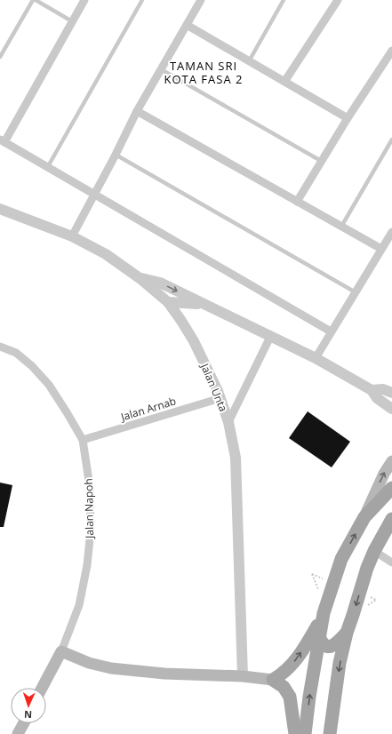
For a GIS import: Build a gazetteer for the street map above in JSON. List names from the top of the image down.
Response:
{
  "streets": {
    "main road": ["Jalan Napoh"],
    "street": ["Jalan Unta", "Jalan Arnab"]
  },
  "crossings": [
    ["Jalan Unta", "Jalan Arnab"],
    ["Jalan Arnab", "Jalan Napoh"]
  ],
  "districts": ["TAMAN SRI KOTA FASA 2"],
  "north": "bottom"
}
